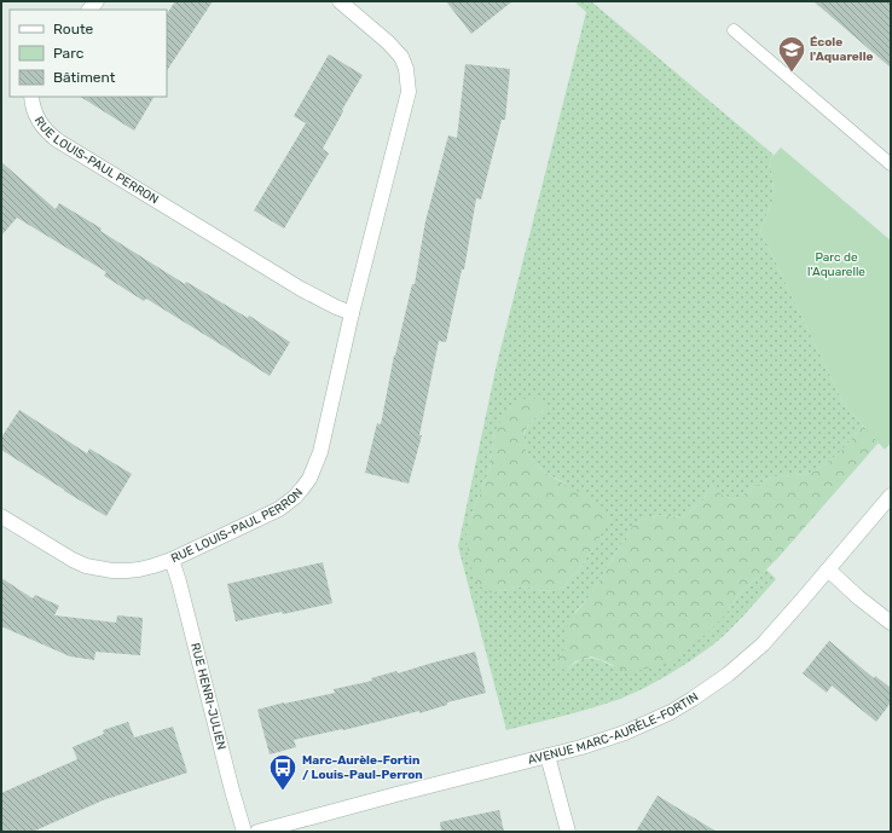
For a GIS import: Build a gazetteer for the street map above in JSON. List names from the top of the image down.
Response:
{
  "streets": {
    "street": ["RUE LOUIS-PAUL PERRON", "RUE HENRI-JULIEN", "AVENUE MARC-AURÈLE-FORTIN"]
  },
  "crossings": [
    ["RUE LOUIS-PAUL PERRON", "RUE HENRI-JULIEN"]
  ],
  "parks": ["Parc de l'Aquarelle"],
  "places": {
    "school or university": ["École l'Aquarelle"],
    "bus stop": ["Marc-Aurèle-Fortin / Louis-Paul-Perron"]
  },
  "legend": ["Route", "Parc", "Bâtiment"]
}
